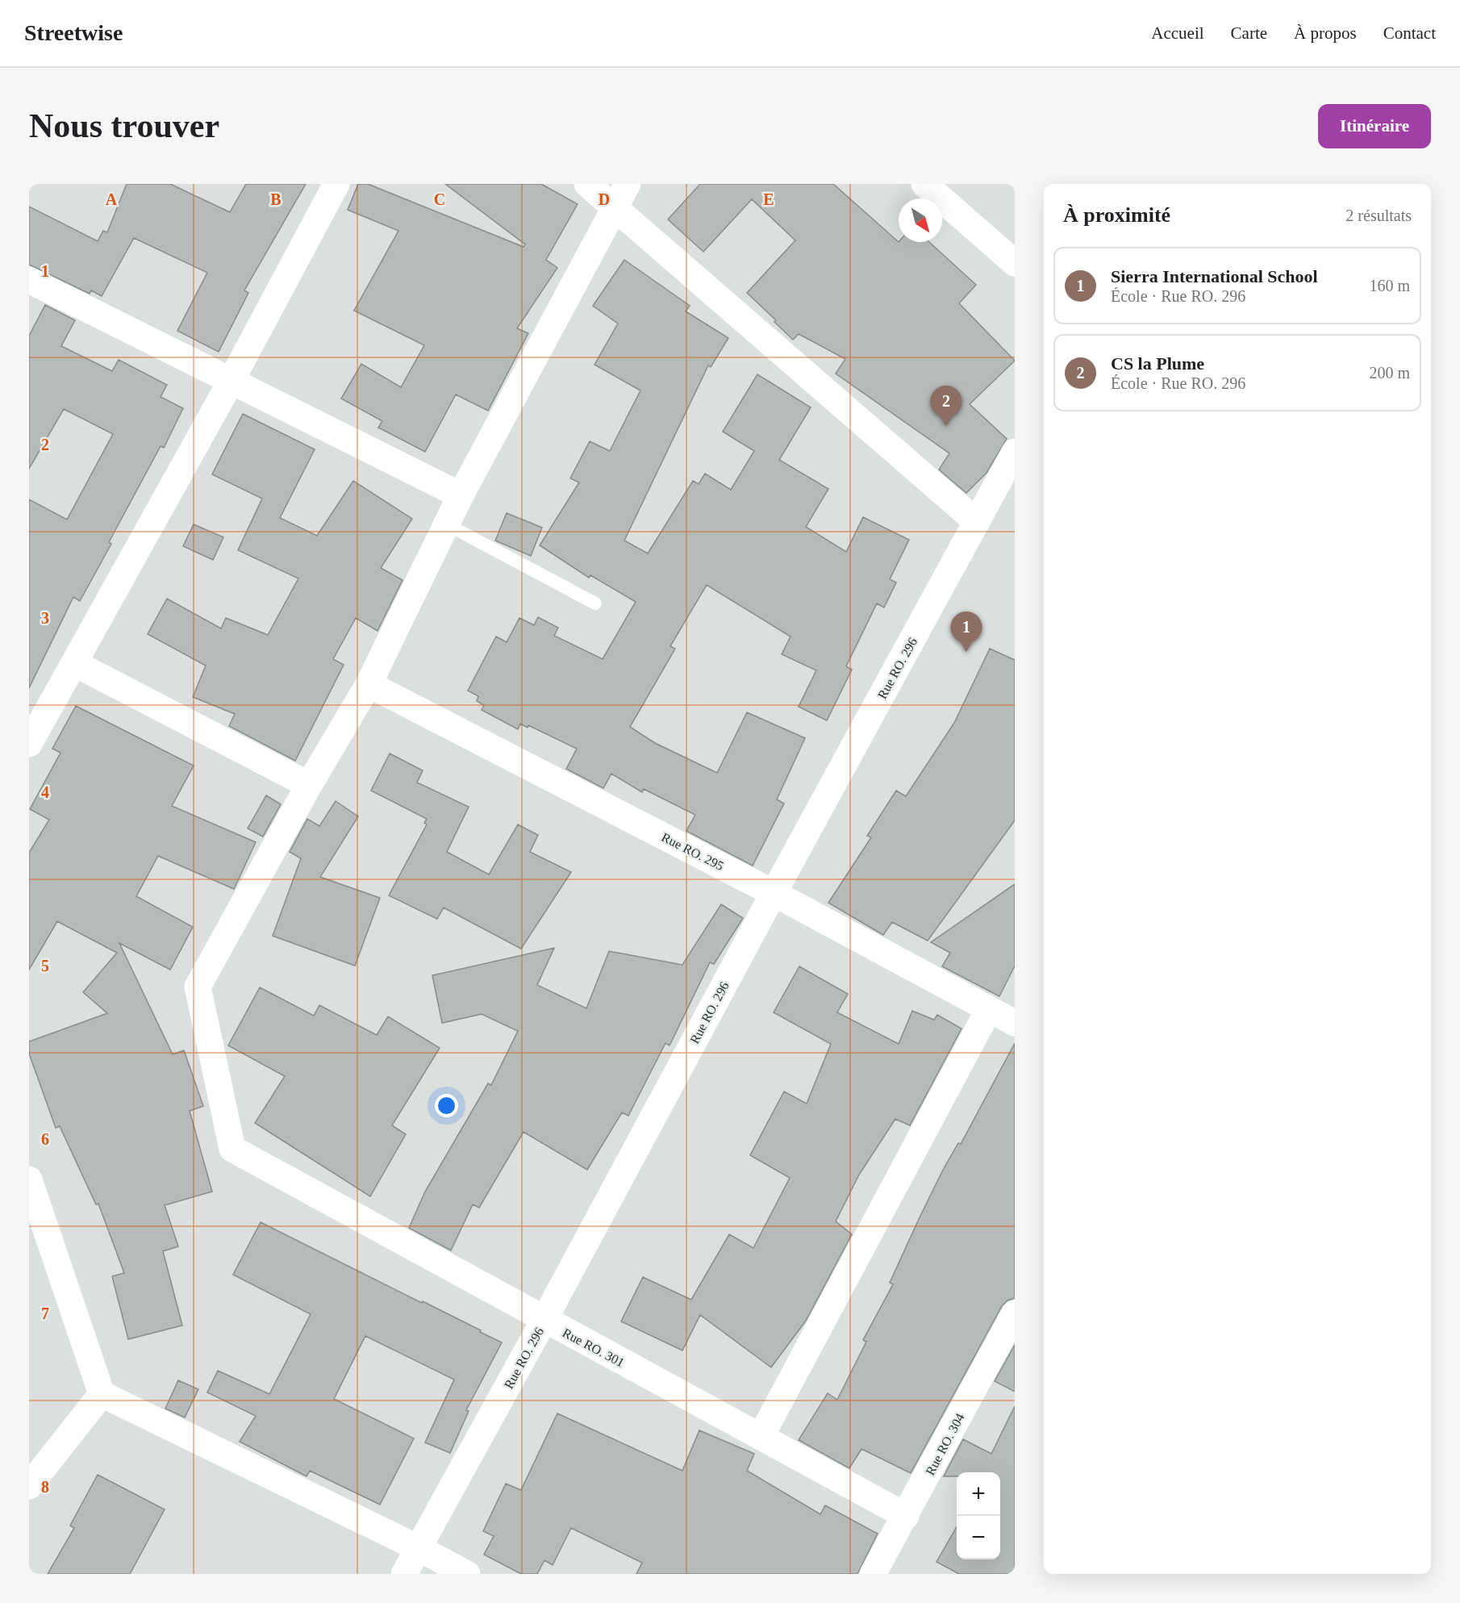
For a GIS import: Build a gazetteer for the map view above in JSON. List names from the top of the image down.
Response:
{
  "streets": {
    "street": [
      "Rue RO. 296",
      "Rue RO. 295",
      "Rue RO. 301",
      "Rue RO. 304"
    ]
  },
  "crossings": [
    ["Rue RO. 296", "Rue RO. 295"],
    ["Rue RO. 296", "Rue RO. 301"],
    ["Rue RO. 301", "Rue RO. 304"]
  ],
  "north": "bottom right",
  "page": {
    "header": "Streetwise",
    "nav": [
      "Accueil",
      "Carte",
      "À propos",
      "Contact"
    ],
    "buttons": "Itinéraire",
    "title": "Nous trouver",
    "heading": ["À proximité", "2 résultats"],
    "list": [
      {
        "mark": "1",
        "name": "Sierra International School",
        "note": "École · Rue RO. 296",
        "value": "160 m"
      },
      {
        "mark": "2",
        "name": "CS la Plume",
        "note": "École · Rue RO. 296",
        "value": "200 m"
      }
    ],
    "pins": ["2", "1"],
    "map_buttons": ["+", "−"]
  },
  "grid": {
    "columns": [
      "A",
      "B",
      "C",
      "D",
      "E"
    ],
    "rows": [
      "1",
      "2",
      "3",
      "4",
      "5",
      "6",
      "7",
      "8"
    ]
  }
}
